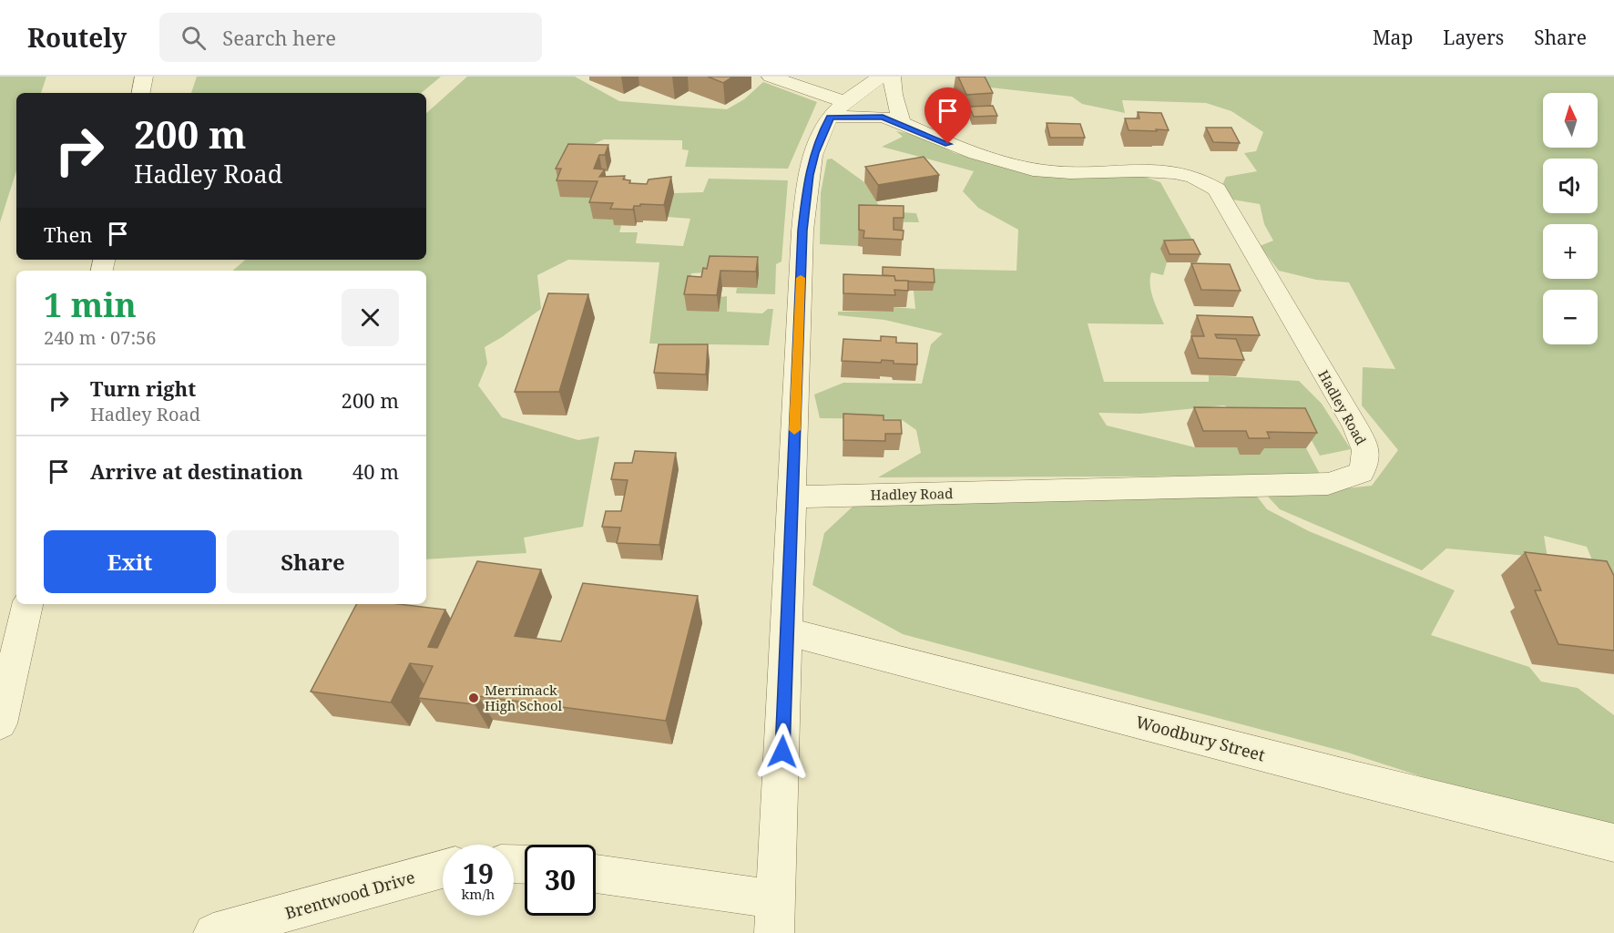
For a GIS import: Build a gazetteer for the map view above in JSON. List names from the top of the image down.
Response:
{
  "streets": {
    "street": ["Hadley Road", "Woodbury Street", "Brentwood Drive"]
  },
  "places": ["Merrimack High School"],
  "north": "top",
  "page": {
    "header": "Routely",
    "search": "Search here",
    "nav": ["Map", "Layers", "Share"],
    "map_buttons": ["+", "−"],
    "turn": ["200 m", "Hadley Road"],
    "then": "Then",
    "heading": ["1 min", "240 m · 07:56"],
    "list": [
      {
        "name": "Turn right",
        "note": "Hadley Road",
        "value": "200 m"
      },
      {
        "name": "Arrive at destination",
        "value": "40 m"
      }
    ],
    "buttons": ["Exit", "Share"],
    "speed": "19 km/h",
    "limit": "30"
  }
}
